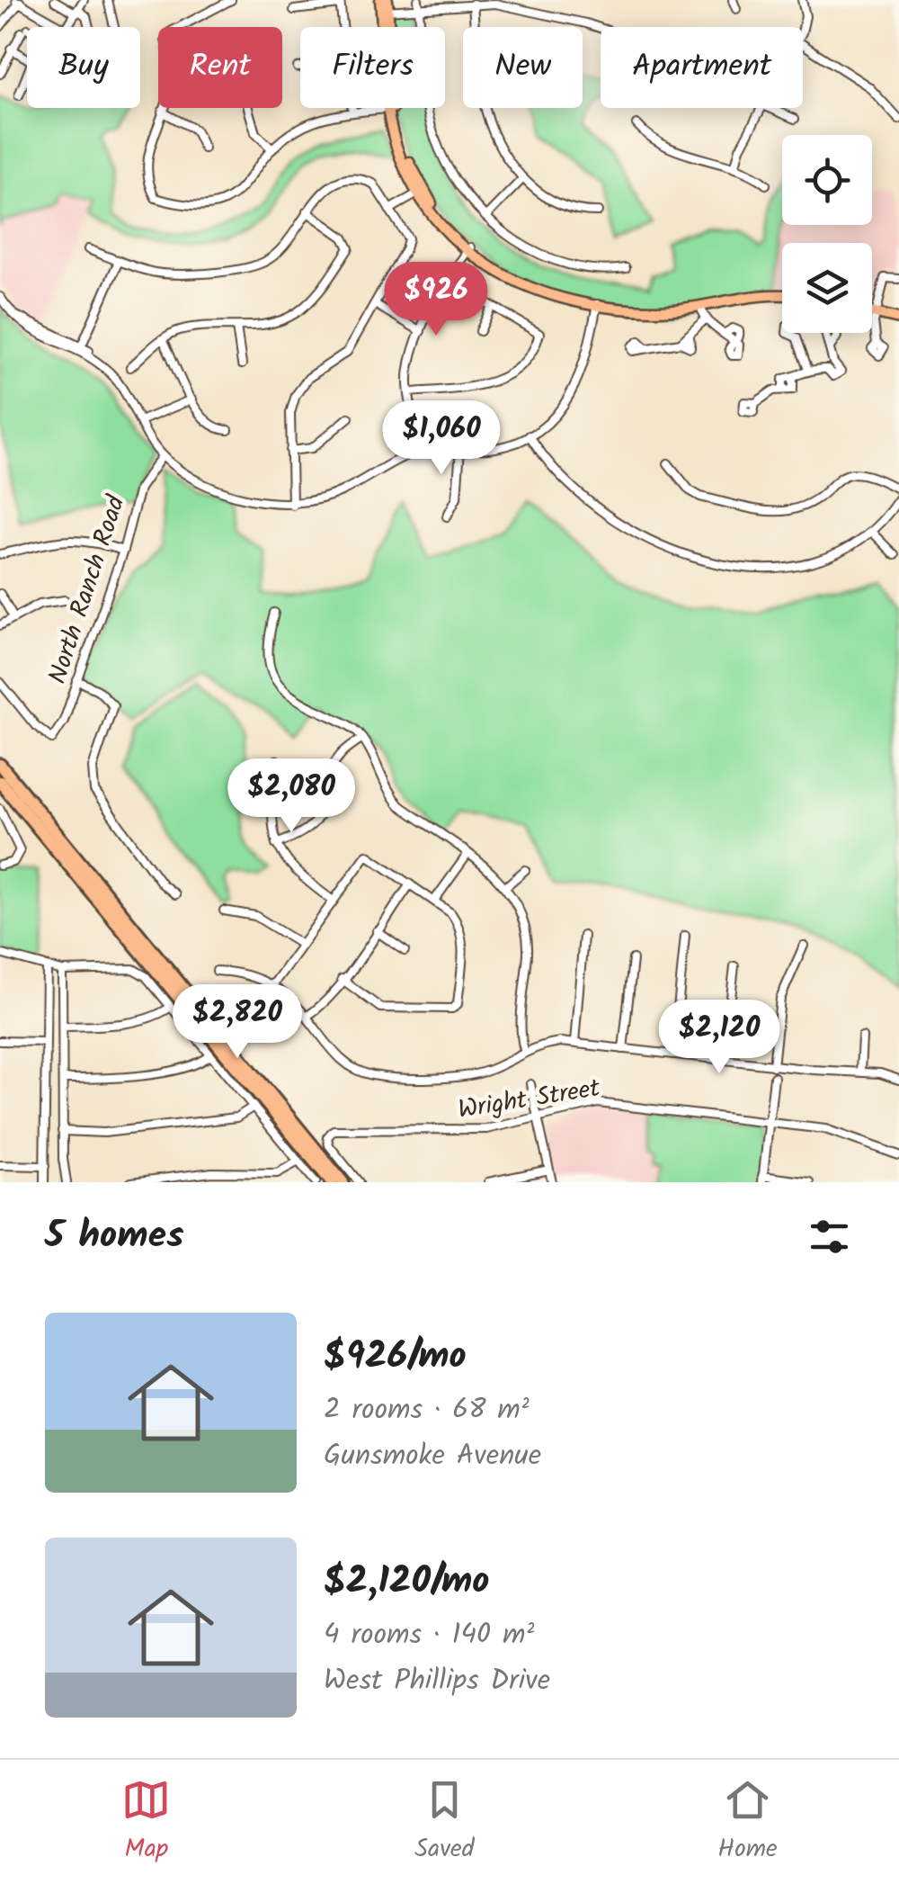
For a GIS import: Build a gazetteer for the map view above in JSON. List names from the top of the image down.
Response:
{
  "streets": {
    "street": ["North Ranch Road", "Wright Street"]
  },
  "page": {
    "chip": [
      "Buy",
      "Rent",
      "Filters",
      "New",
      "Apartment"
    ],
    "price": [
      "$926",
      "$1,060",
      "$2,080",
      "$2,820",
      "$2,120"
    ],
    "heading": "5 homes",
    "list": [
      {
        "name": "$926/mo",
        "note": "2 rooms · 68 m² · Gunsmoke Avenue"
      },
      {
        "name": "$2,120/mo",
        "note": "4 rooms · 140 m² · West Phillips Drive"
      }
    ],
    "tabs": ["Map", "Saved", "Home"]
  }
}
